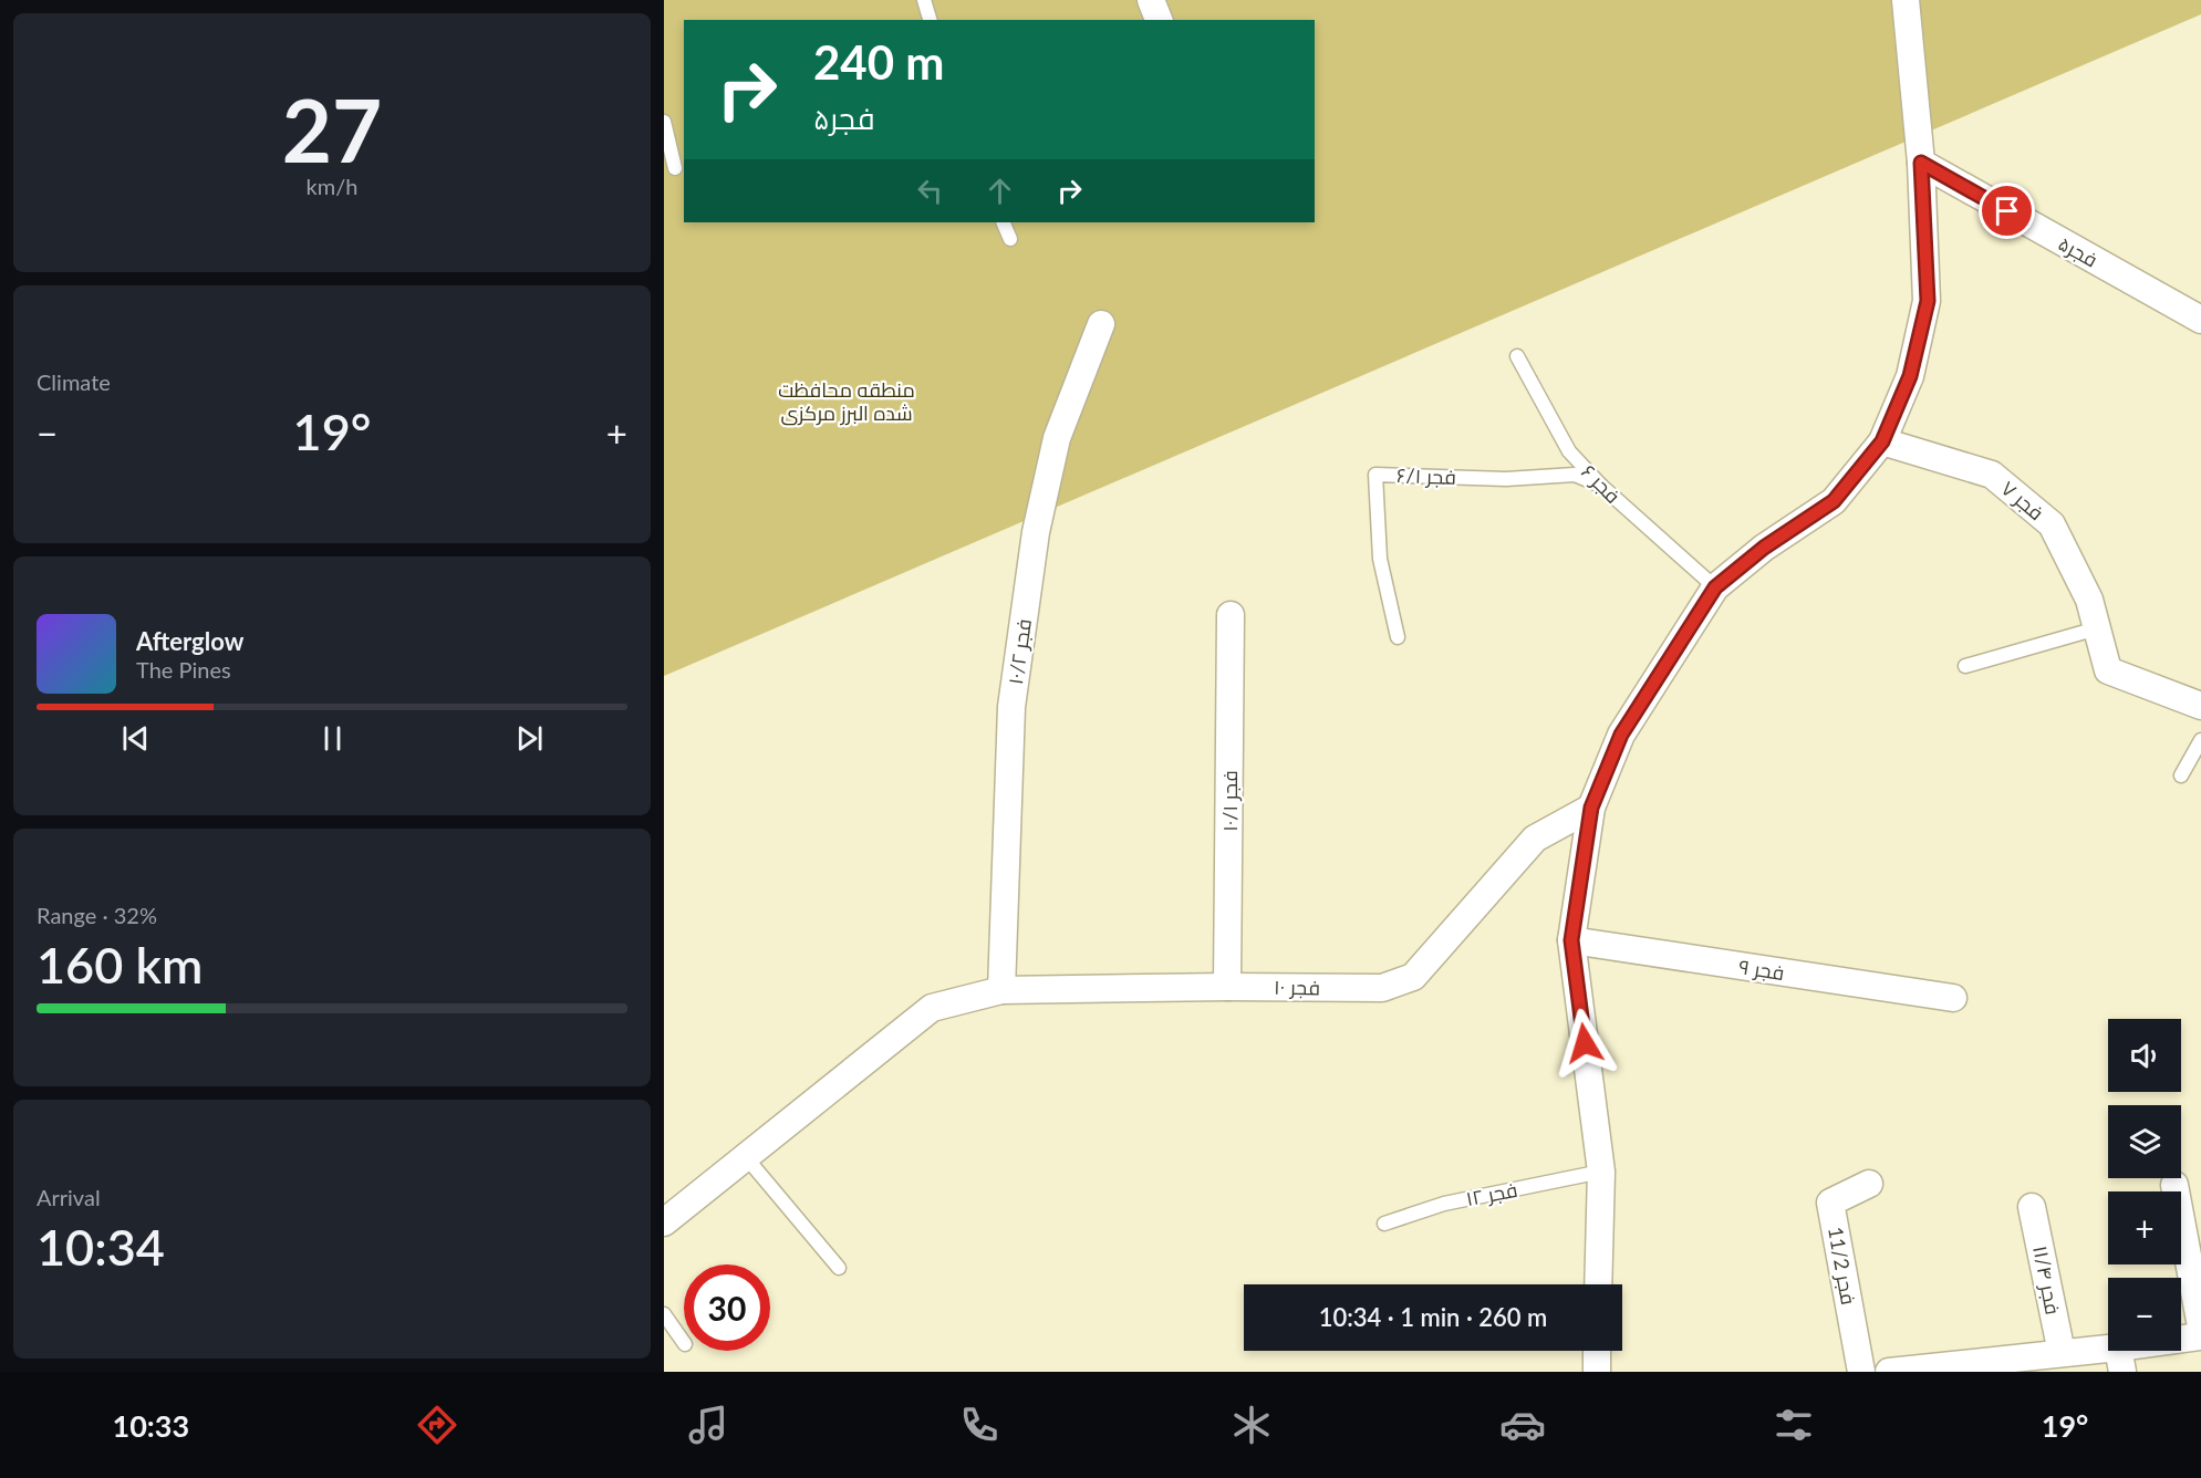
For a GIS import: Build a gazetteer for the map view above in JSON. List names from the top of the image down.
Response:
{
  "streets": {
    "street": [
      "فجر۵",
      "فجر ۷",
      "فجر ۱۰/۲",
      "فجر ۱۰/۱",
      "فجر ۹",
      "فجر ۱۰",
      "فجر 11/2",
      "فجر ۱۱/۴"
    ],
    "lane": ["فجر ۶/۱", "فجر ۶", "فجر ۱۲"]
  },
  "crossings": [
    ["فجر ۶/۱", "فجر ۶"],
    ["فجر ۱۰/۲", "فجر ۱۰"],
    ["فجر ۱۰/۱", "فجر ۱۰"]
  ],
  "parks": ["منطقه محافظت شده البرز مرکزی"],
  "page": {
    "tile": [
      ["27", "km/h"],
      "Climate",
      ["Range · 32%", "160 km"],
      ["Arrival", "10:34"]
    ],
    "turn": ["240 m", "فجر۵"],
    "heat": ["−", "19°", "+"],
    "song": ["Afterglow", "The Pines"],
    "map_buttons": ["+", "−"],
    "limit": "30",
    "trip": "10:34 · 1 min · 260 m",
    "tabs": ["10:33", "19°"]
  }
}
